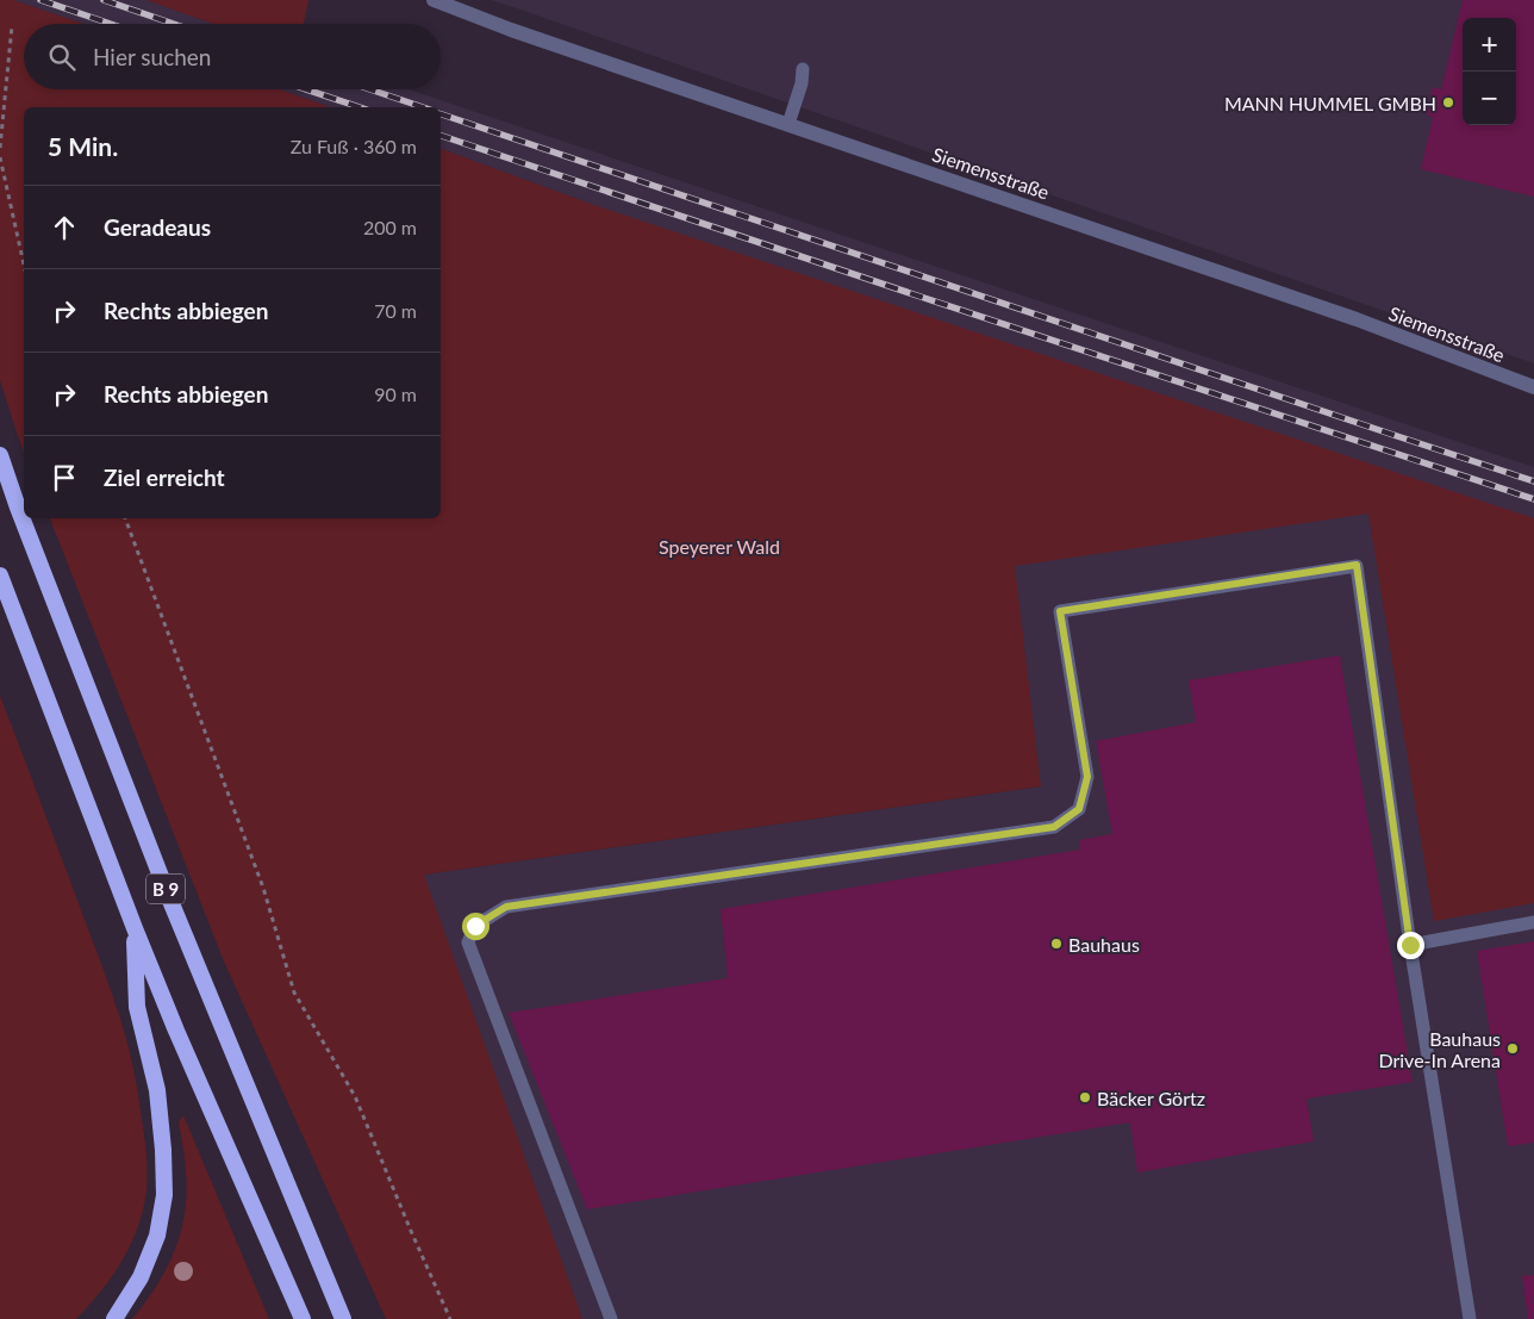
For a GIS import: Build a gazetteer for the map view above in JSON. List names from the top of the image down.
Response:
{
  "streets": {
    "highway": ["B 9"],
    "street": ["Siemensstraße"]
  },
  "parks": ["Speyerer Wald"],
  "places": [
    "MANN HUMMEL GMBH",
    "Bauhaus",
    "Bauhaus Drive-In Arena",
    "Bäcker Görtz"
  ],
  "page": {
    "map_buttons": ["+", "−"],
    "search": "Hier suchen",
    "heading": ["5 Min.", "Zu Fuß · 360 m"],
    "list": [
      ["Geradeaus", "200 m"],
      ["Rechts abbiegen", "70 m"],
      ["Rechts abbiegen", "90 m"],
      "Ziel erreicht"
    ]
  }
}
